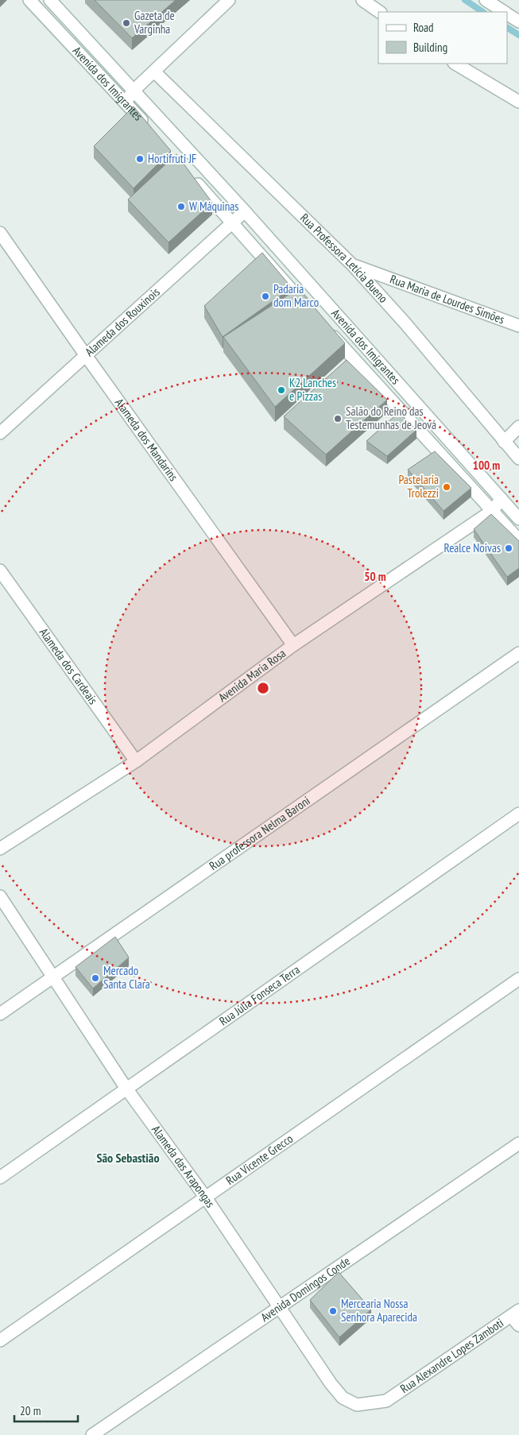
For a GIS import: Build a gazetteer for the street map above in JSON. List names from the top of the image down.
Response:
{
  "streets": {
    "street": [
      "Avenida dos Imigrantes",
      "Rua Professora Letícia Bueno",
      "Rua Maria de Lourdes Simões",
      "Alameda dos Rouxinois",
      "Alameda dos Mandarins",
      "Alameda dos Cardeais",
      "Avenida Maria Rosa",
      "Rua professora Nelma Baroni",
      "Rua Júlia Fonseca Terra",
      "Rua Vicente Grecco",
      "Alameda das Arapongas",
      "Avenida Domingos Conde",
      "Rua Alexandre Lopes Zamboti"
    ]
  },
  "crossings": [
    ["Avenida dos Imigrantes", "Alameda dos Rouxinois"],
    ["Avenida dos Imigrantes", "Avenida Maria Rosa"],
    ["Rua Professora Letícia Bueno", "Rua Maria de Lourdes Simões"],
    ["Alameda dos Rouxinois", "Alameda dos Mandarins"],
    ["Alameda dos Mandarins", "Avenida Maria Rosa"],
    ["Alameda dos Cardeais", "Avenida Maria Rosa"],
    ["Rua professora Nelma Baroni", "Alameda das Arapongas"],
    ["Rua Júlia Fonseca Terra", "Alameda das Arapongas"],
    ["Rua Vicente Grecco", "Alameda das Arapongas"],
    ["Alameda das Arapongas", "Avenida Domingos Conde"],
    ["Alameda das Arapongas", "Rua Alexandre Lopes Zamboti"]
  ],
  "districts": ["São Sebastião"],
  "places": [
    "Gazeta de Varginha",
    "Hortifruti JF",
    "W Máquinas",
    "Padaria dom Marco",
    "K2 Lanches e Pizzas",
    "Salão do Reino das Testemunhas de Jeová",
    "Pastelaria Trolezzi",
    "Realce Noivas",
    "Mercado Santa Clara",
    "Mercearia Nossa Senhora Aparecida"
  ],
  "legend": ["Road", "Building"],
  "scale_bar": "20 m",
  "rings": ["100 m", "50 m"]
}
